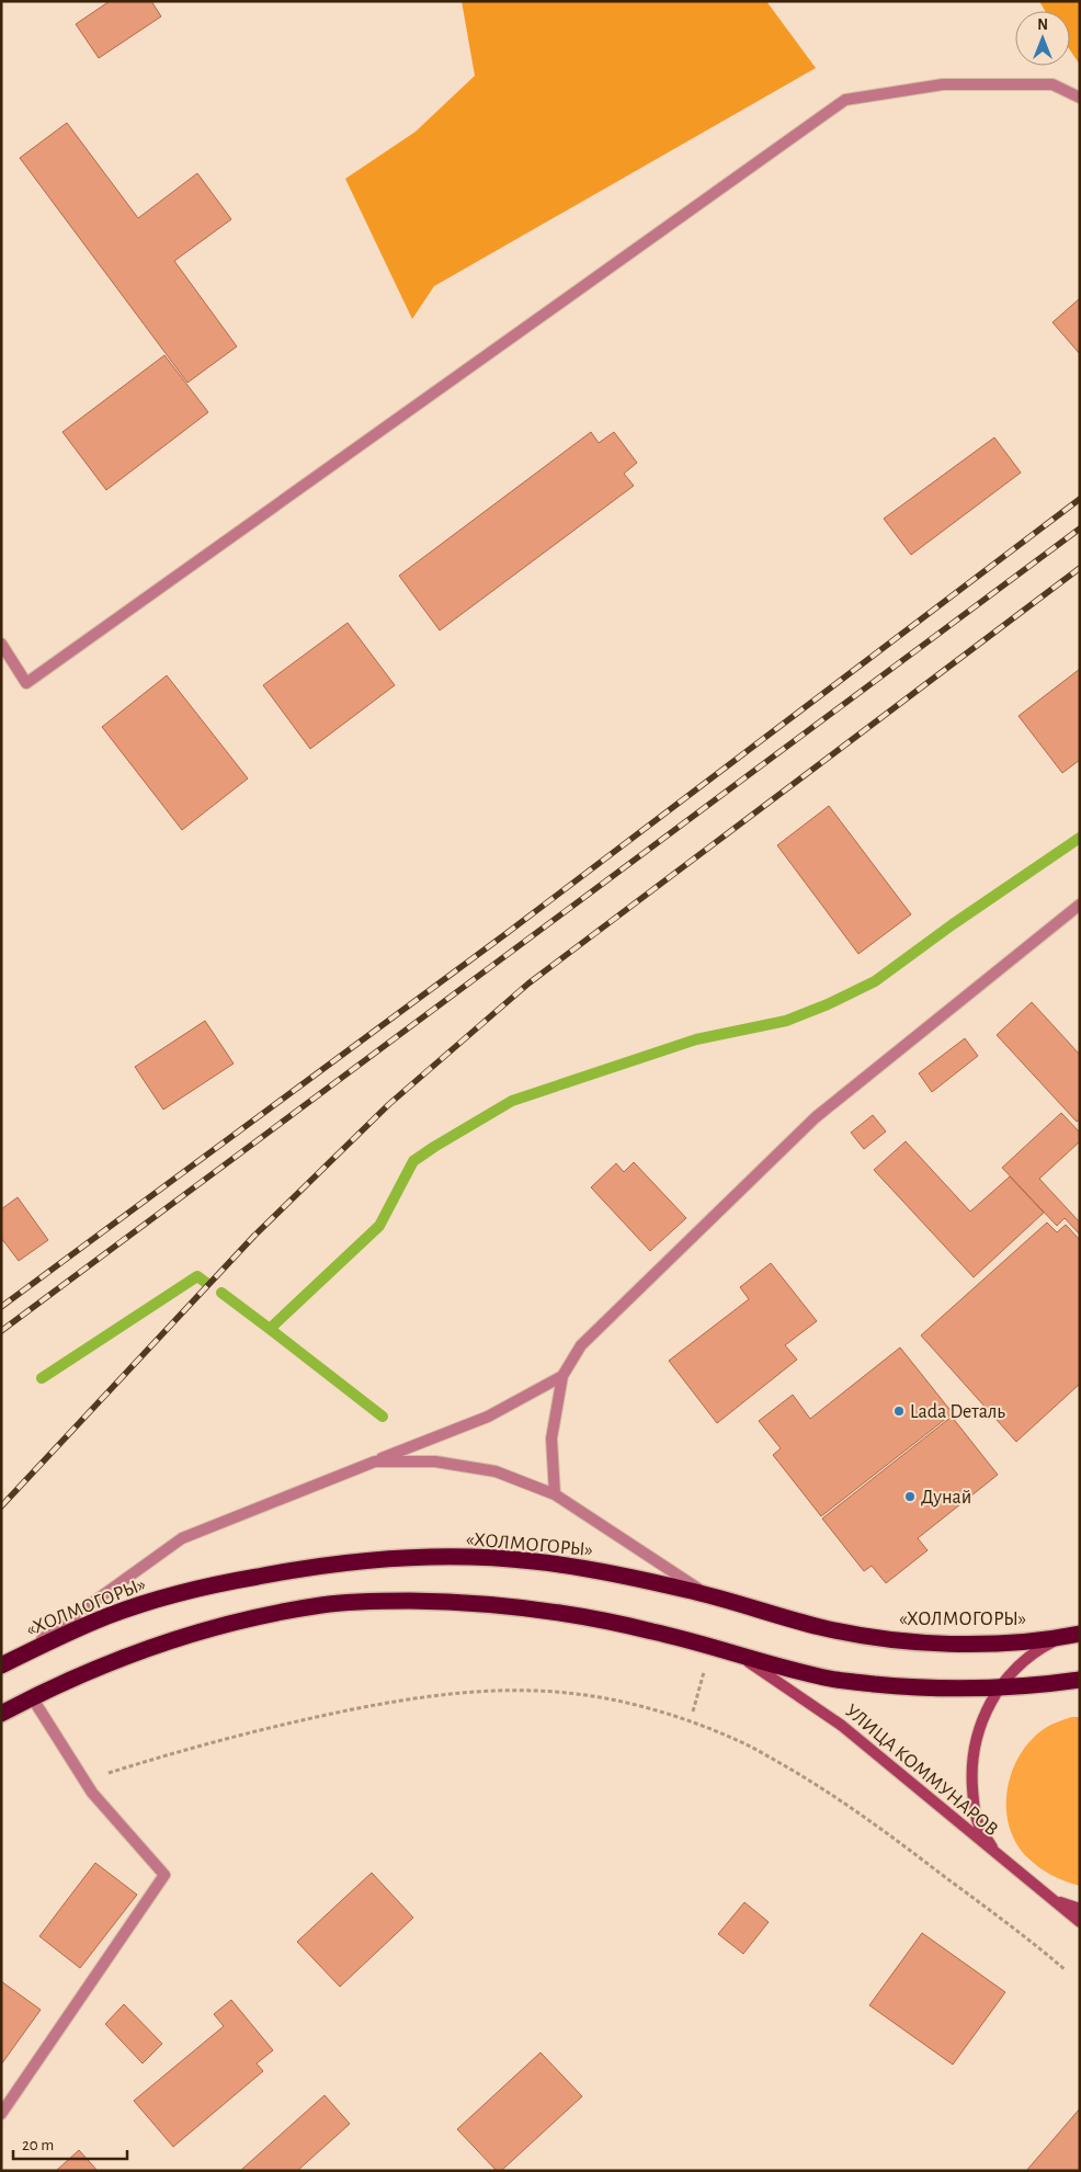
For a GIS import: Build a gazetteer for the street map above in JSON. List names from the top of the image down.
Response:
{
  "streets": {
    "highway": ["«ХОЛМОГОРЫ»"],
    "street": ["УЛИЦА КОММУНАРОВ"]
  },
  "places": ["Lada Dеталь", "Дунай"],
  "scale_bar": "20 m",
  "north": "top"
}
